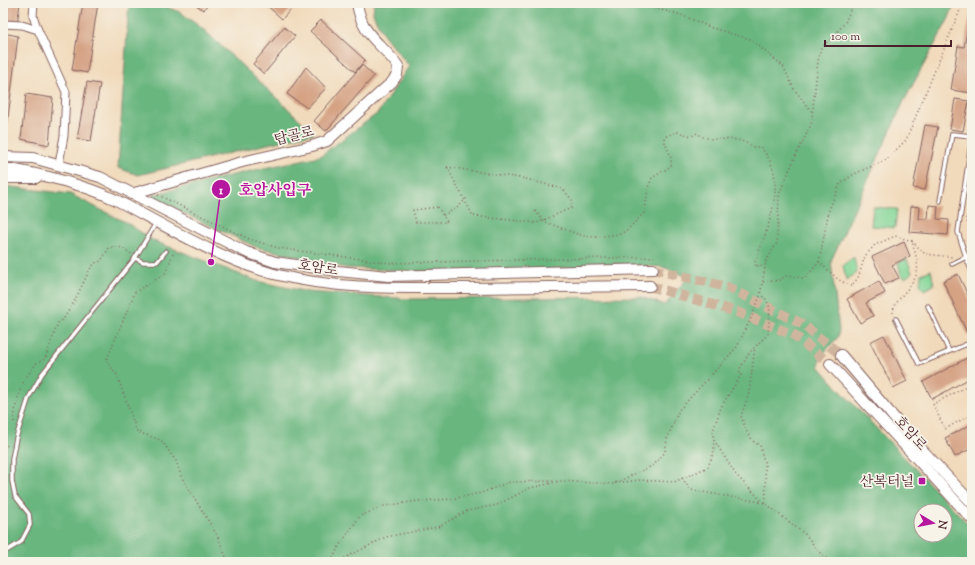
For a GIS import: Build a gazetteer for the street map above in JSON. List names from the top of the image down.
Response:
{
  "streets": {
    "main road": ["탑골로", "호암로"]
  },
  "crossings": [
    ["탑골로", "호암로"]
  ],
  "places": {
    "other": ["호압사입구"],
    "transit": ["산복터널"]
  },
  "scale_bar": "100 m",
  "north": "right"
}
